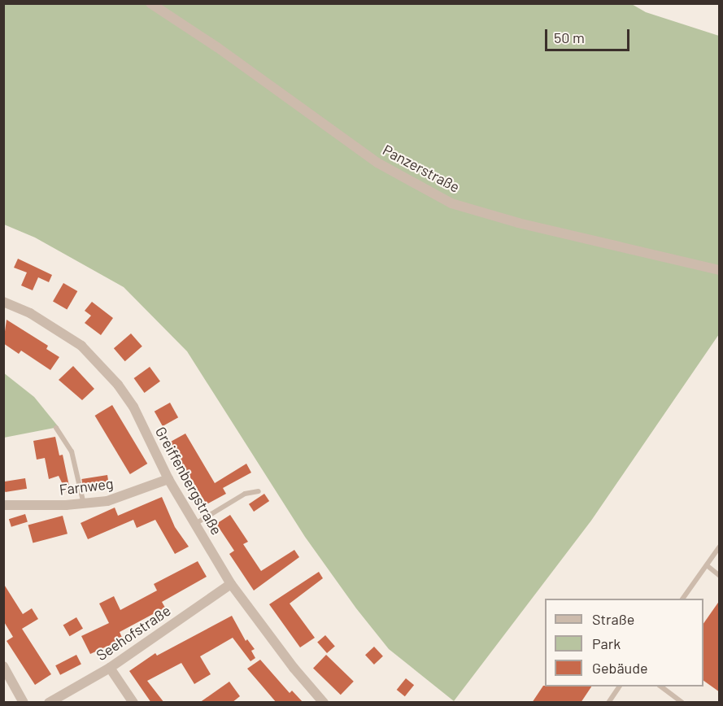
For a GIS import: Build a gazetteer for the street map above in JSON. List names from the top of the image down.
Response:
{
  "streets": {
    "street": [
      "Panzerstraße",
      "Greiffenbergstraße",
      "Farnweg",
      "Seehofstraße"
    ]
  },
  "crossings": [
    ["Greiffenbergstraße", "Farnweg"],
    ["Greiffenbergstraße", "Seehofstraße"]
  ],
  "legend": ["Straße", "Park", "Gebäude"],
  "scale_bar": "50 m"
}
